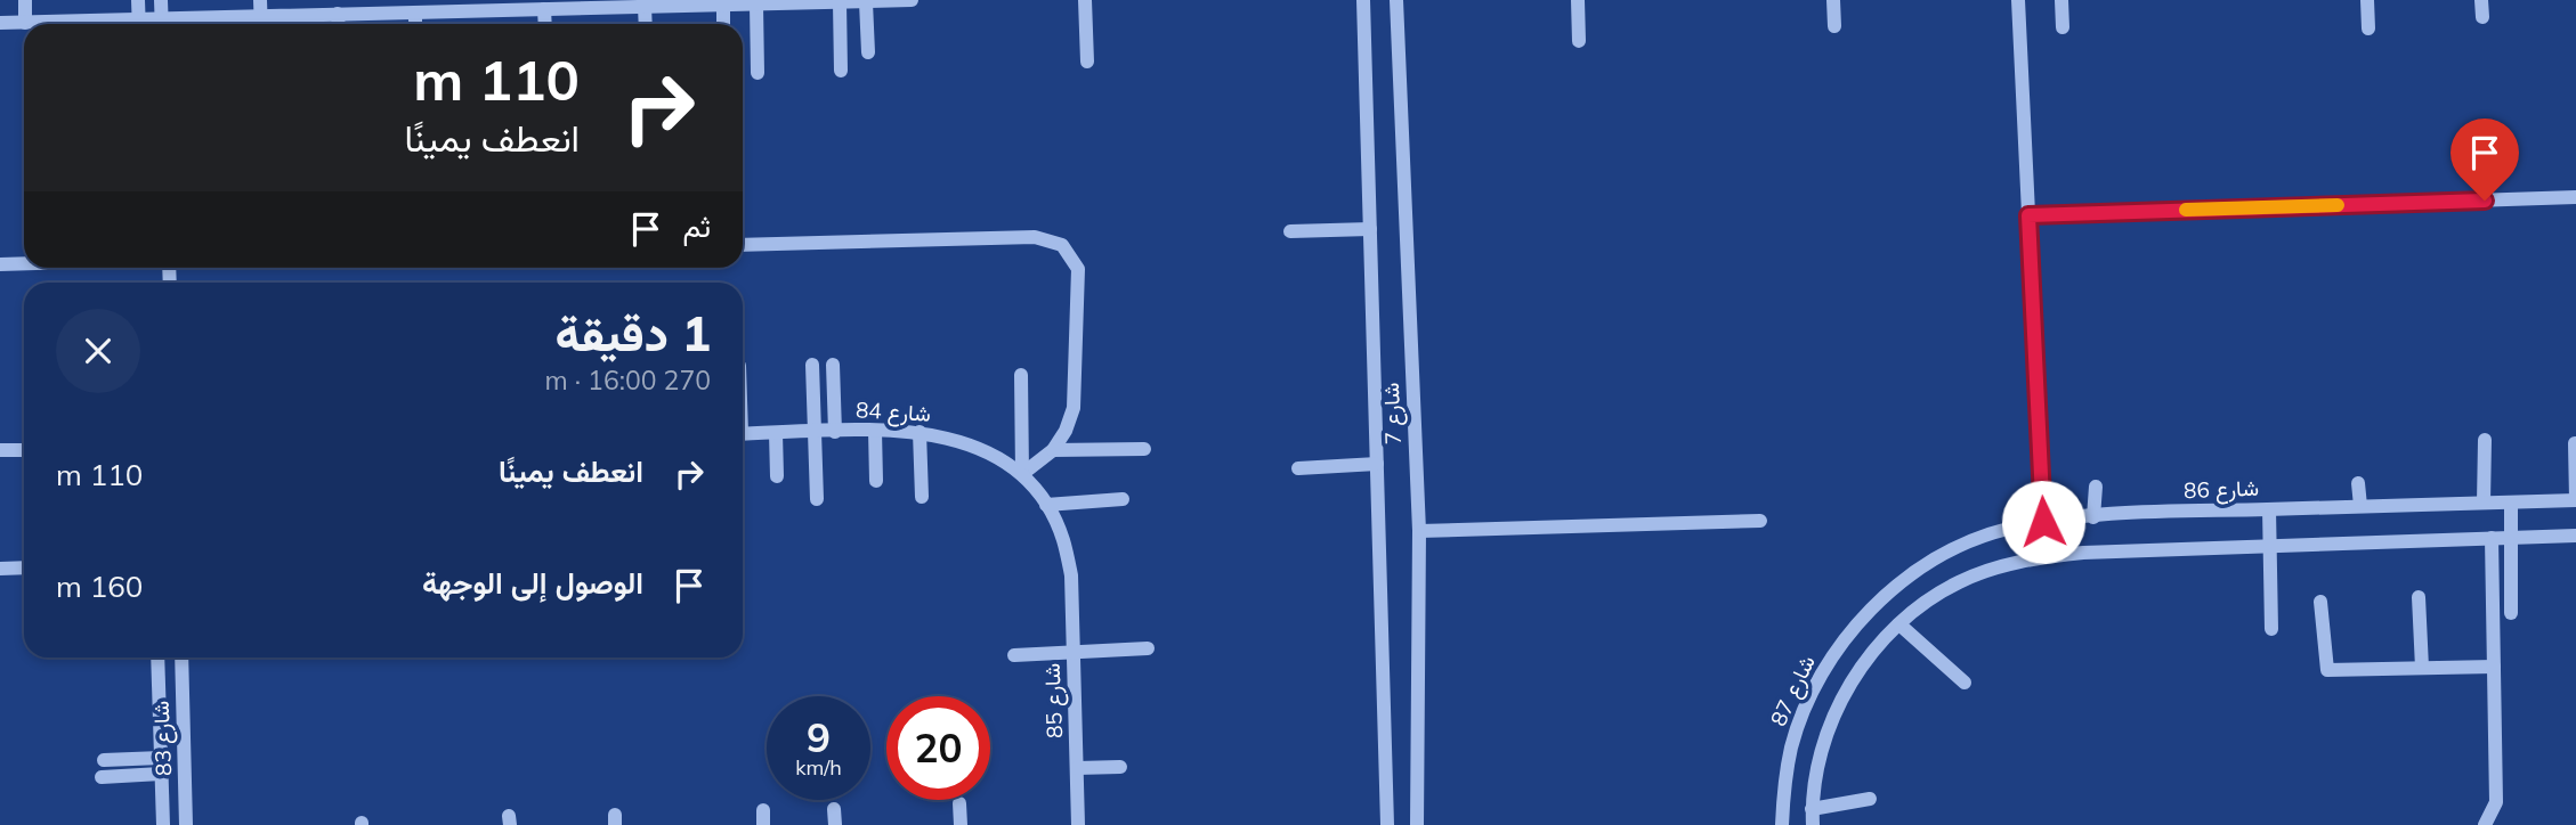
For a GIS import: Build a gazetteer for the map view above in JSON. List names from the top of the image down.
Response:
{
  "streets": {
    "street": [
      "شارع 84",
      "شارع 7",
      "شارع 86",
      "شارع 87",
      "شارع 85",
      "شارع 83"
    ]
  },
  "crossings": [
    ["شارع 84", "شارع 85"],
    ["شارع 86", "شارع 87"]
  ],
  "page": {
    "turn": ["110 m", "انعطف يمينًا"],
    "then": "ثم",
    "heading": ["1 دقيقة", "270 m · 16:00"],
    "list": [
      {
        "name": "انعطف يمينًا",
        "value": "110 m"
      },
      {
        "name": "الوصول إلى الوجهة",
        "value": "160 m"
      }
    ],
    "speed": "9 km/h",
    "limit": "20"
  }
}
